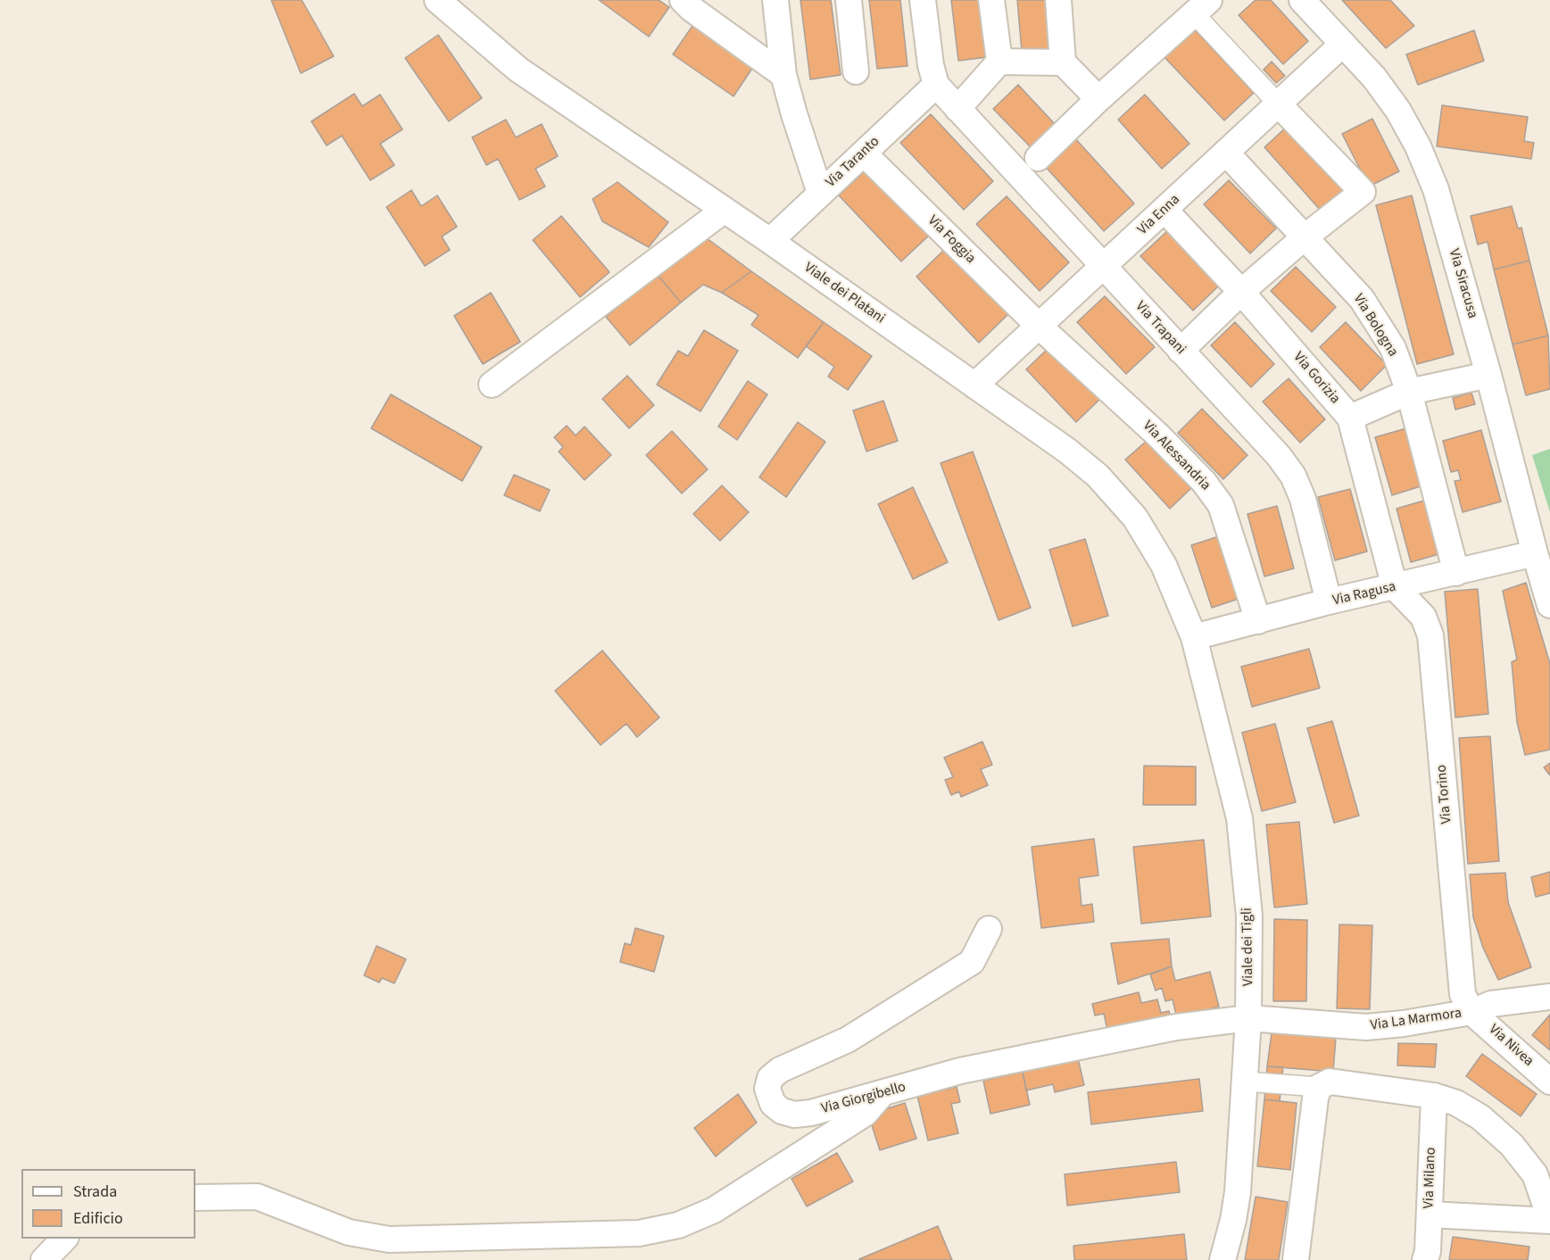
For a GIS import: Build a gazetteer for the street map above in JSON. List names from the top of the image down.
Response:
{
  "streets": {
    "street": [
      "Via Taranto",
      "Via Enna",
      "Via Foggia",
      "Via Siracusa",
      "Viale dei Platani",
      "Via Bologna",
      "Via Trapani",
      "Via Gorizia",
      "Via Alessandria",
      "Via Ragusa",
      "Via Torino",
      "Viale dei Tigli",
      "Via La Marmora",
      "Via Nivea",
      "Via Giorgibello",
      "Via Milano"
    ]
  },
  "crossings": [
    ["Via Taranto", "Via Foggia"],
    ["Via Taranto", "Viale dei Platani"],
    ["Via Taranto", "Via Trapani"],
    ["Via Enna", "Via Foggia"],
    ["Via Enna", "Via Siracusa"],
    ["Via Enna", "Viale dei Platani"],
    ["Via Enna", "Via Bologna"],
    ["Via Enna", "Via Trapani"],
    ["Via Enna", "Via Gorizia"],
    ["Via Enna", "Via Alessandria"],
    ["Via Foggia", "Via Alessandria"],
    ["Via Siracusa", "Via Ragusa"],
    ["Viale dei Platani", "Via Ragusa"],
    ["Viale dei Platani", "Viale dei Tigli"],
    ["Via Bologna", "Via Ragusa"],
    ["Via Trapani", "Via Ragusa"],
    ["Via Gorizia", "Via Ragusa"],
    ["Via Gorizia", "Via Torino"],
    ["Via Alessandria", "Via Ragusa"],
    ["Via Ragusa", "Via Torino"],
    ["Via Ragusa", "Viale dei Tigli"],
    ["Via Torino", "Via La Marmora"],
    ["Via Torino", "Via Nivea"],
    ["Viale dei Tigli", "Via La Marmora"],
    ["Viale dei Tigli", "Via Giorgibello"],
    ["Via La Marmora", "Via Nivea"],
    ["Via La Marmora", "Via Giorgibello"]
  ],
  "legend": ["Strada", "Edificio"]
}
